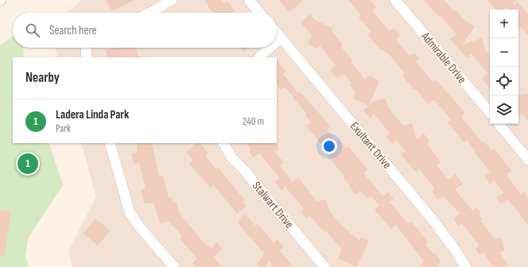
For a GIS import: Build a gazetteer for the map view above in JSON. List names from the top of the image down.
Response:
{
  "streets": {
    "street": ["Admirable Drive", "Exultant Drive", "Stalwart Drive"]
  },
  "page": {
    "map_buttons": ["+", "−"],
    "search": "Search here",
    "heading": "Nearby",
    "list": [
      {
        "mark": "1",
        "name": "Ladera Linda Park",
        "note": "Park",
        "value": "240 m"
      }
    ],
    "pins": "1"
  }
}
